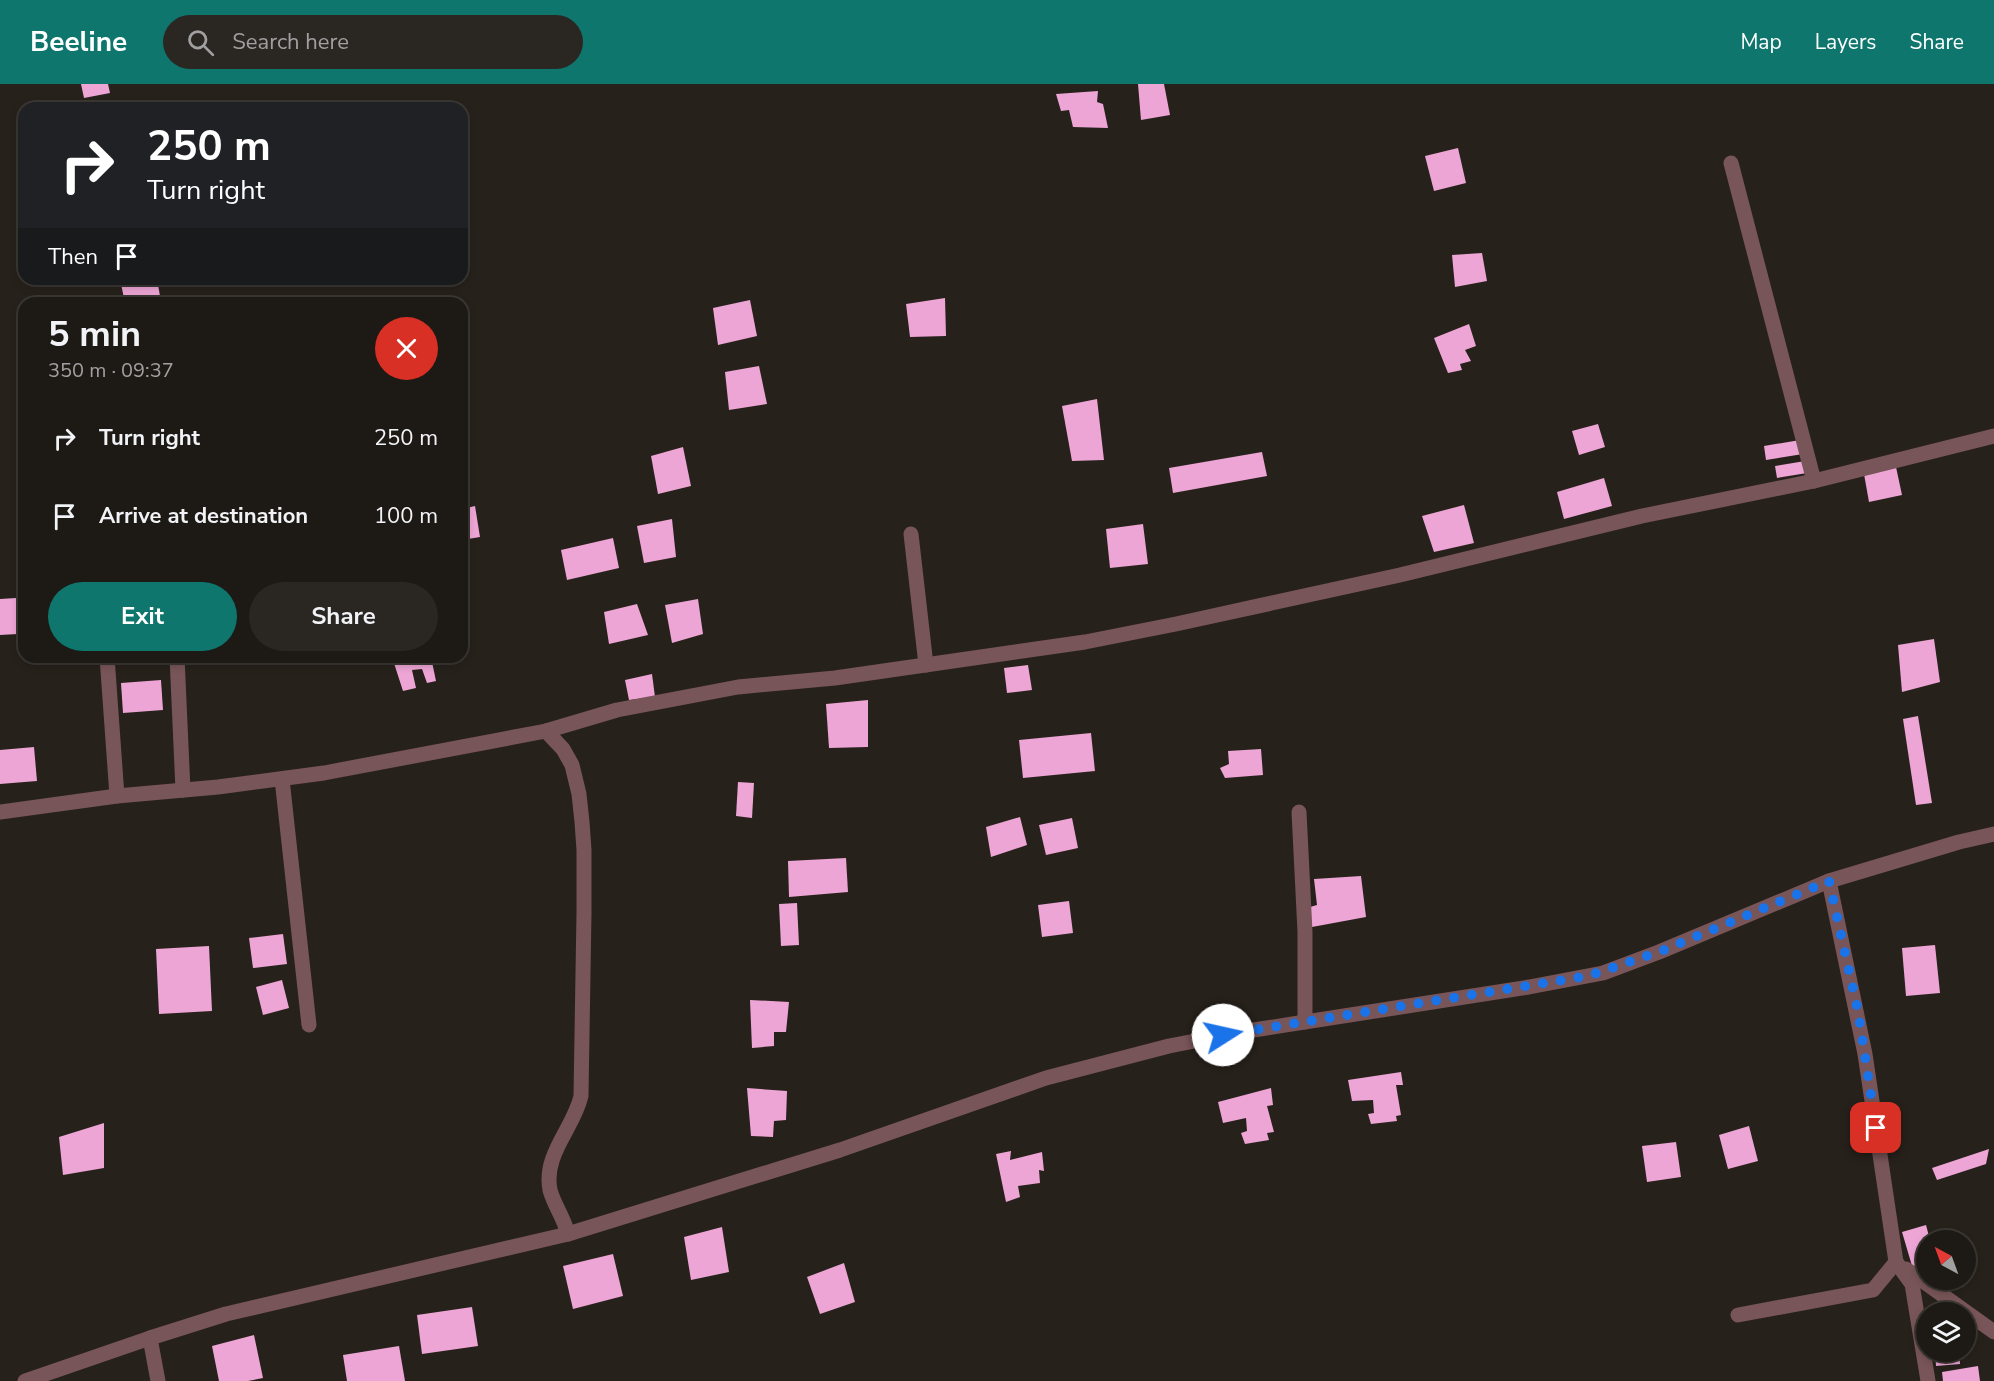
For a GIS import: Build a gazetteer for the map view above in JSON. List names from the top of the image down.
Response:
{
  "north": "top left",
  "page": {
    "header": "Beeline",
    "search": "Search here",
    "nav": ["Map", "Layers", "Share"],
    "turn": ["250 m", "Turn right"],
    "then": "Then",
    "heading": ["5 min", "350 m · 09:37"],
    "list": [
      {
        "name": "Turn right",
        "value": "250 m"
      },
      {
        "name": "Arrive at destination",
        "value": "100 m"
      }
    ],
    "buttons": ["Exit", "Share"]
  }
}
